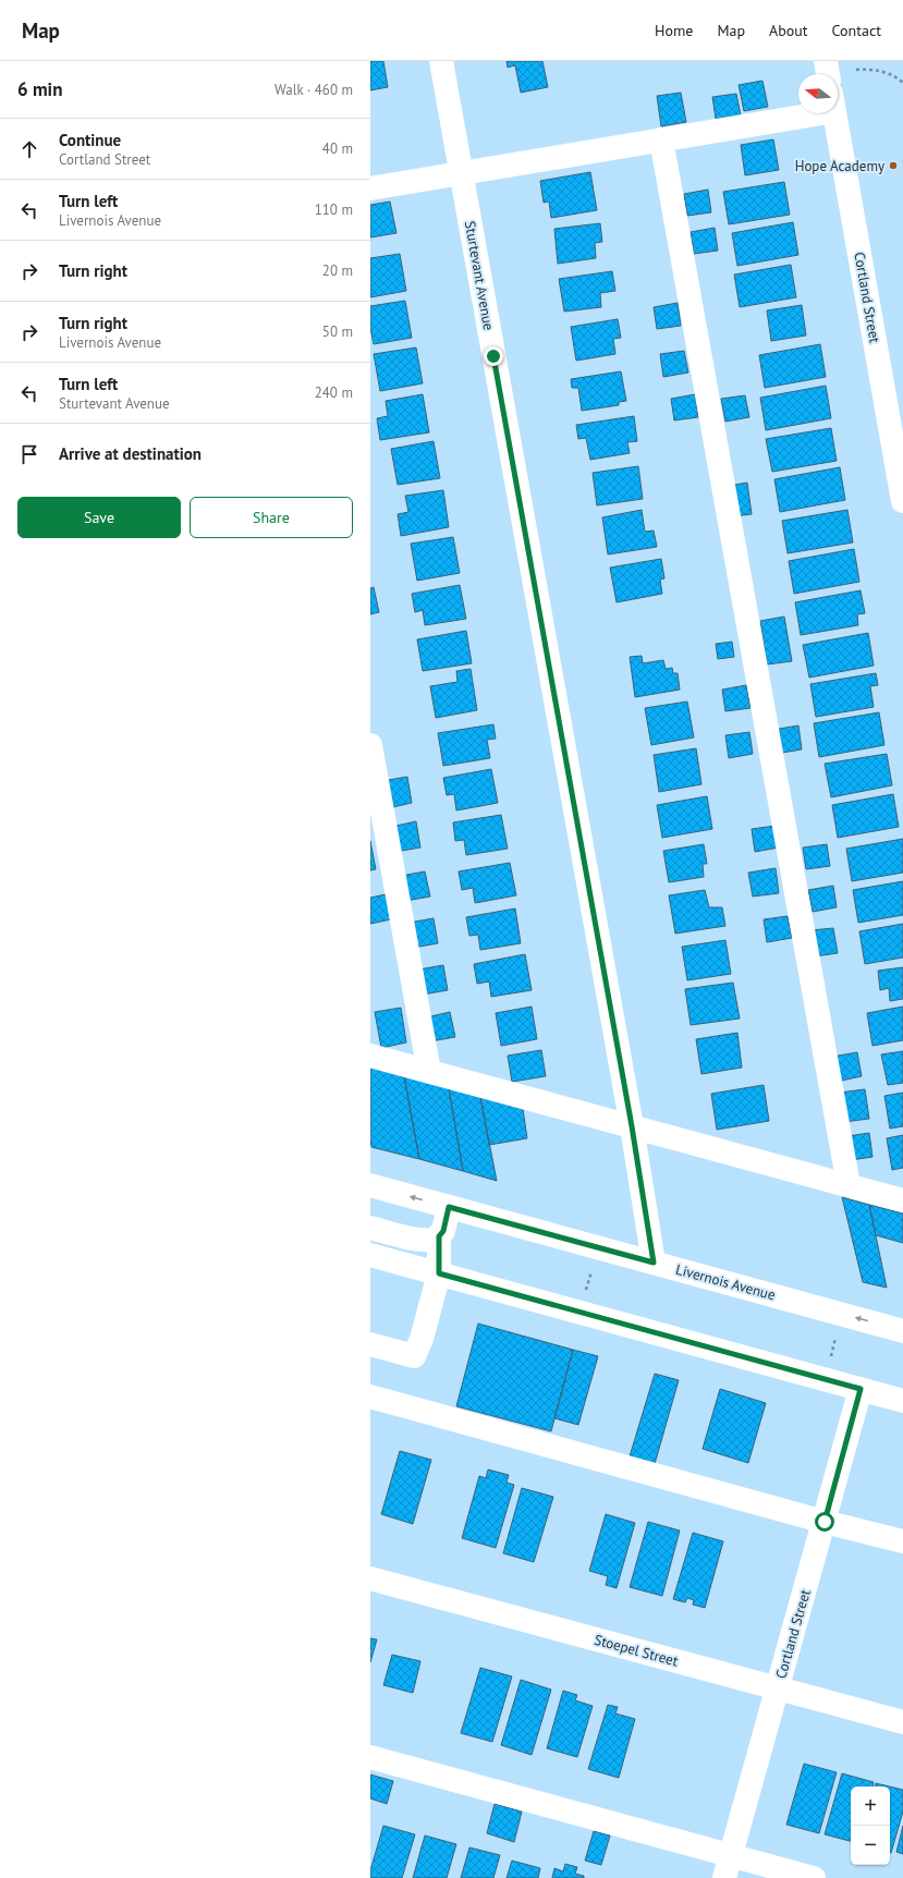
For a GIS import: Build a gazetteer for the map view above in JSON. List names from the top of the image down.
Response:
{
  "streets": {
    "street": [
      "Sturtevant Avenue",
      "Cortland Street",
      "Livernois Avenue",
      "Stoepel Street"
    ]
  },
  "crossings": [
    ["Sturtevant Avenue", "Livernois Avenue"],
    ["Cortland Street", "Stoepel Street"]
  ],
  "places": ["Hope Academy"],
  "north": "left",
  "page": {
    "header": "Map",
    "nav": [
      "Home",
      "Map",
      "About",
      "Contact"
    ],
    "heading": ["6 min", "Walk · 460 m"],
    "list": [
      ["Continue", "Cortland Street", "40 m"],
      ["Turn left", "Livernois Avenue", "110 m"],
      ["Turn right", "20 m"],
      ["Turn right", "Livernois Avenue", "50 m"],
      ["Turn left", "Sturtevant Avenue", "240 m"],
      "Arrive at destination"
    ],
    "buttons": ["Save", "Share"],
    "map_buttons": ["+", "−"]
  }
}
